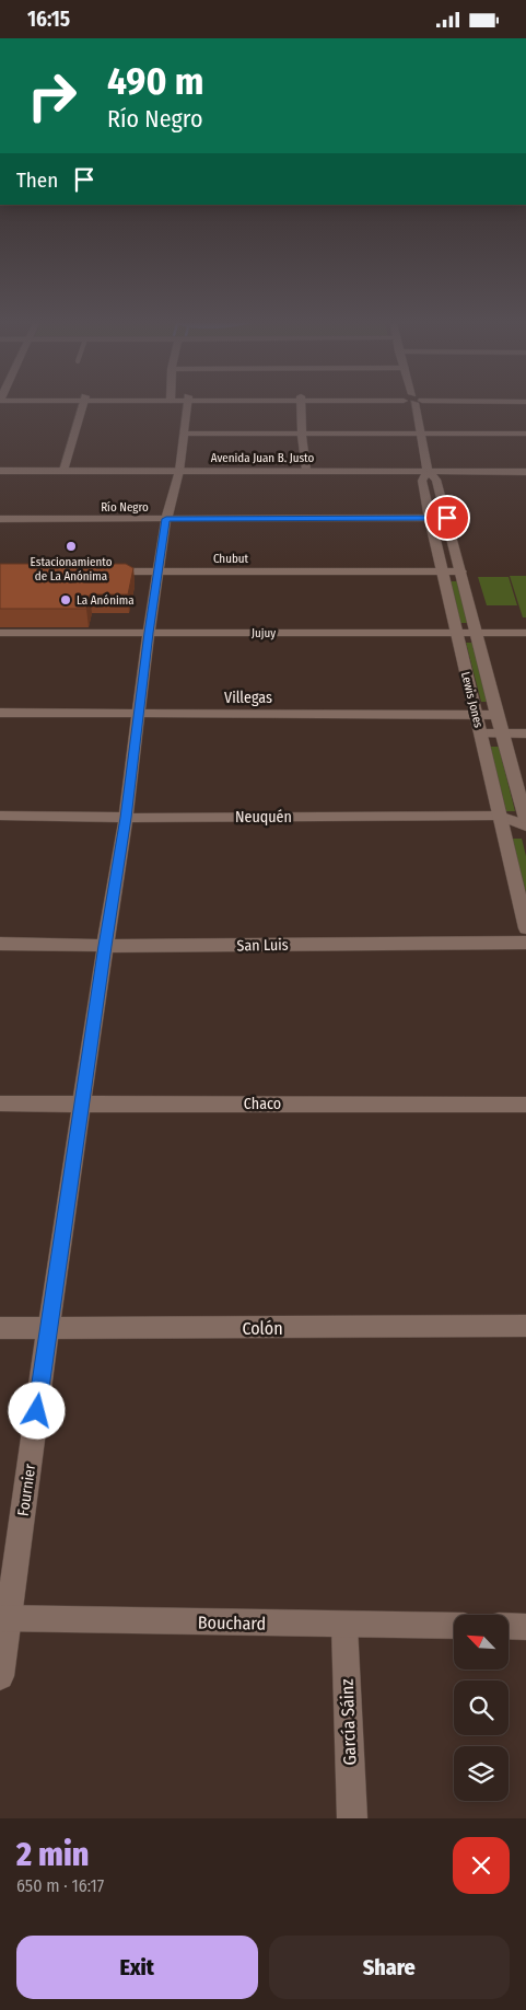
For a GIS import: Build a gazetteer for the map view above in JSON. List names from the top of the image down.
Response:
{
  "streets": {
    "street": [
      "Avenida Juan B. Justo",
      "Río Negro",
      "Chubut",
      "Jujuy",
      "Villegas",
      "Lewis Jones",
      "Neuquén",
      "San Luis",
      "Chaco",
      "Colón",
      "Fournier",
      "Bouchard",
      "García Sáinz"
    ]
  },
  "crossings": [
    ["Avenida Juan B. Justo", "Lewis Jones"],
    ["Avenida Juan B. Justo", "Fournier"],
    ["Río Negro", "Lewis Jones"],
    ["Río Negro", "Fournier"],
    ["Chubut", "Lewis Jones"],
    ["Chubut", "Fournier"],
    ["Jujuy", "Lewis Jones"],
    ["Jujuy", "Fournier"],
    ["Villegas", "Lewis Jones"],
    ["Villegas", "Fournier"],
    ["Lewis Jones", "Neuquén"],
    ["Neuquén", "Fournier"],
    ["San Luis", "Fournier"],
    ["Chaco", "Fournier"],
    ["Colón", "Fournier"],
    ["Fournier", "Bouchard"],
    ["Bouchard", "García Sáinz"]
  ],
  "places": ["Estacionamiento de La Anónima", "La Anónima"],
  "north": "top left",
  "page": {
    "status": "16:15",
    "turn": ["490 m", "Río Negro"],
    "then": "Then",
    "heading": ["2 min", "650 m · 16:17"],
    "buttons": ["Exit", "Share"]
  }
}
